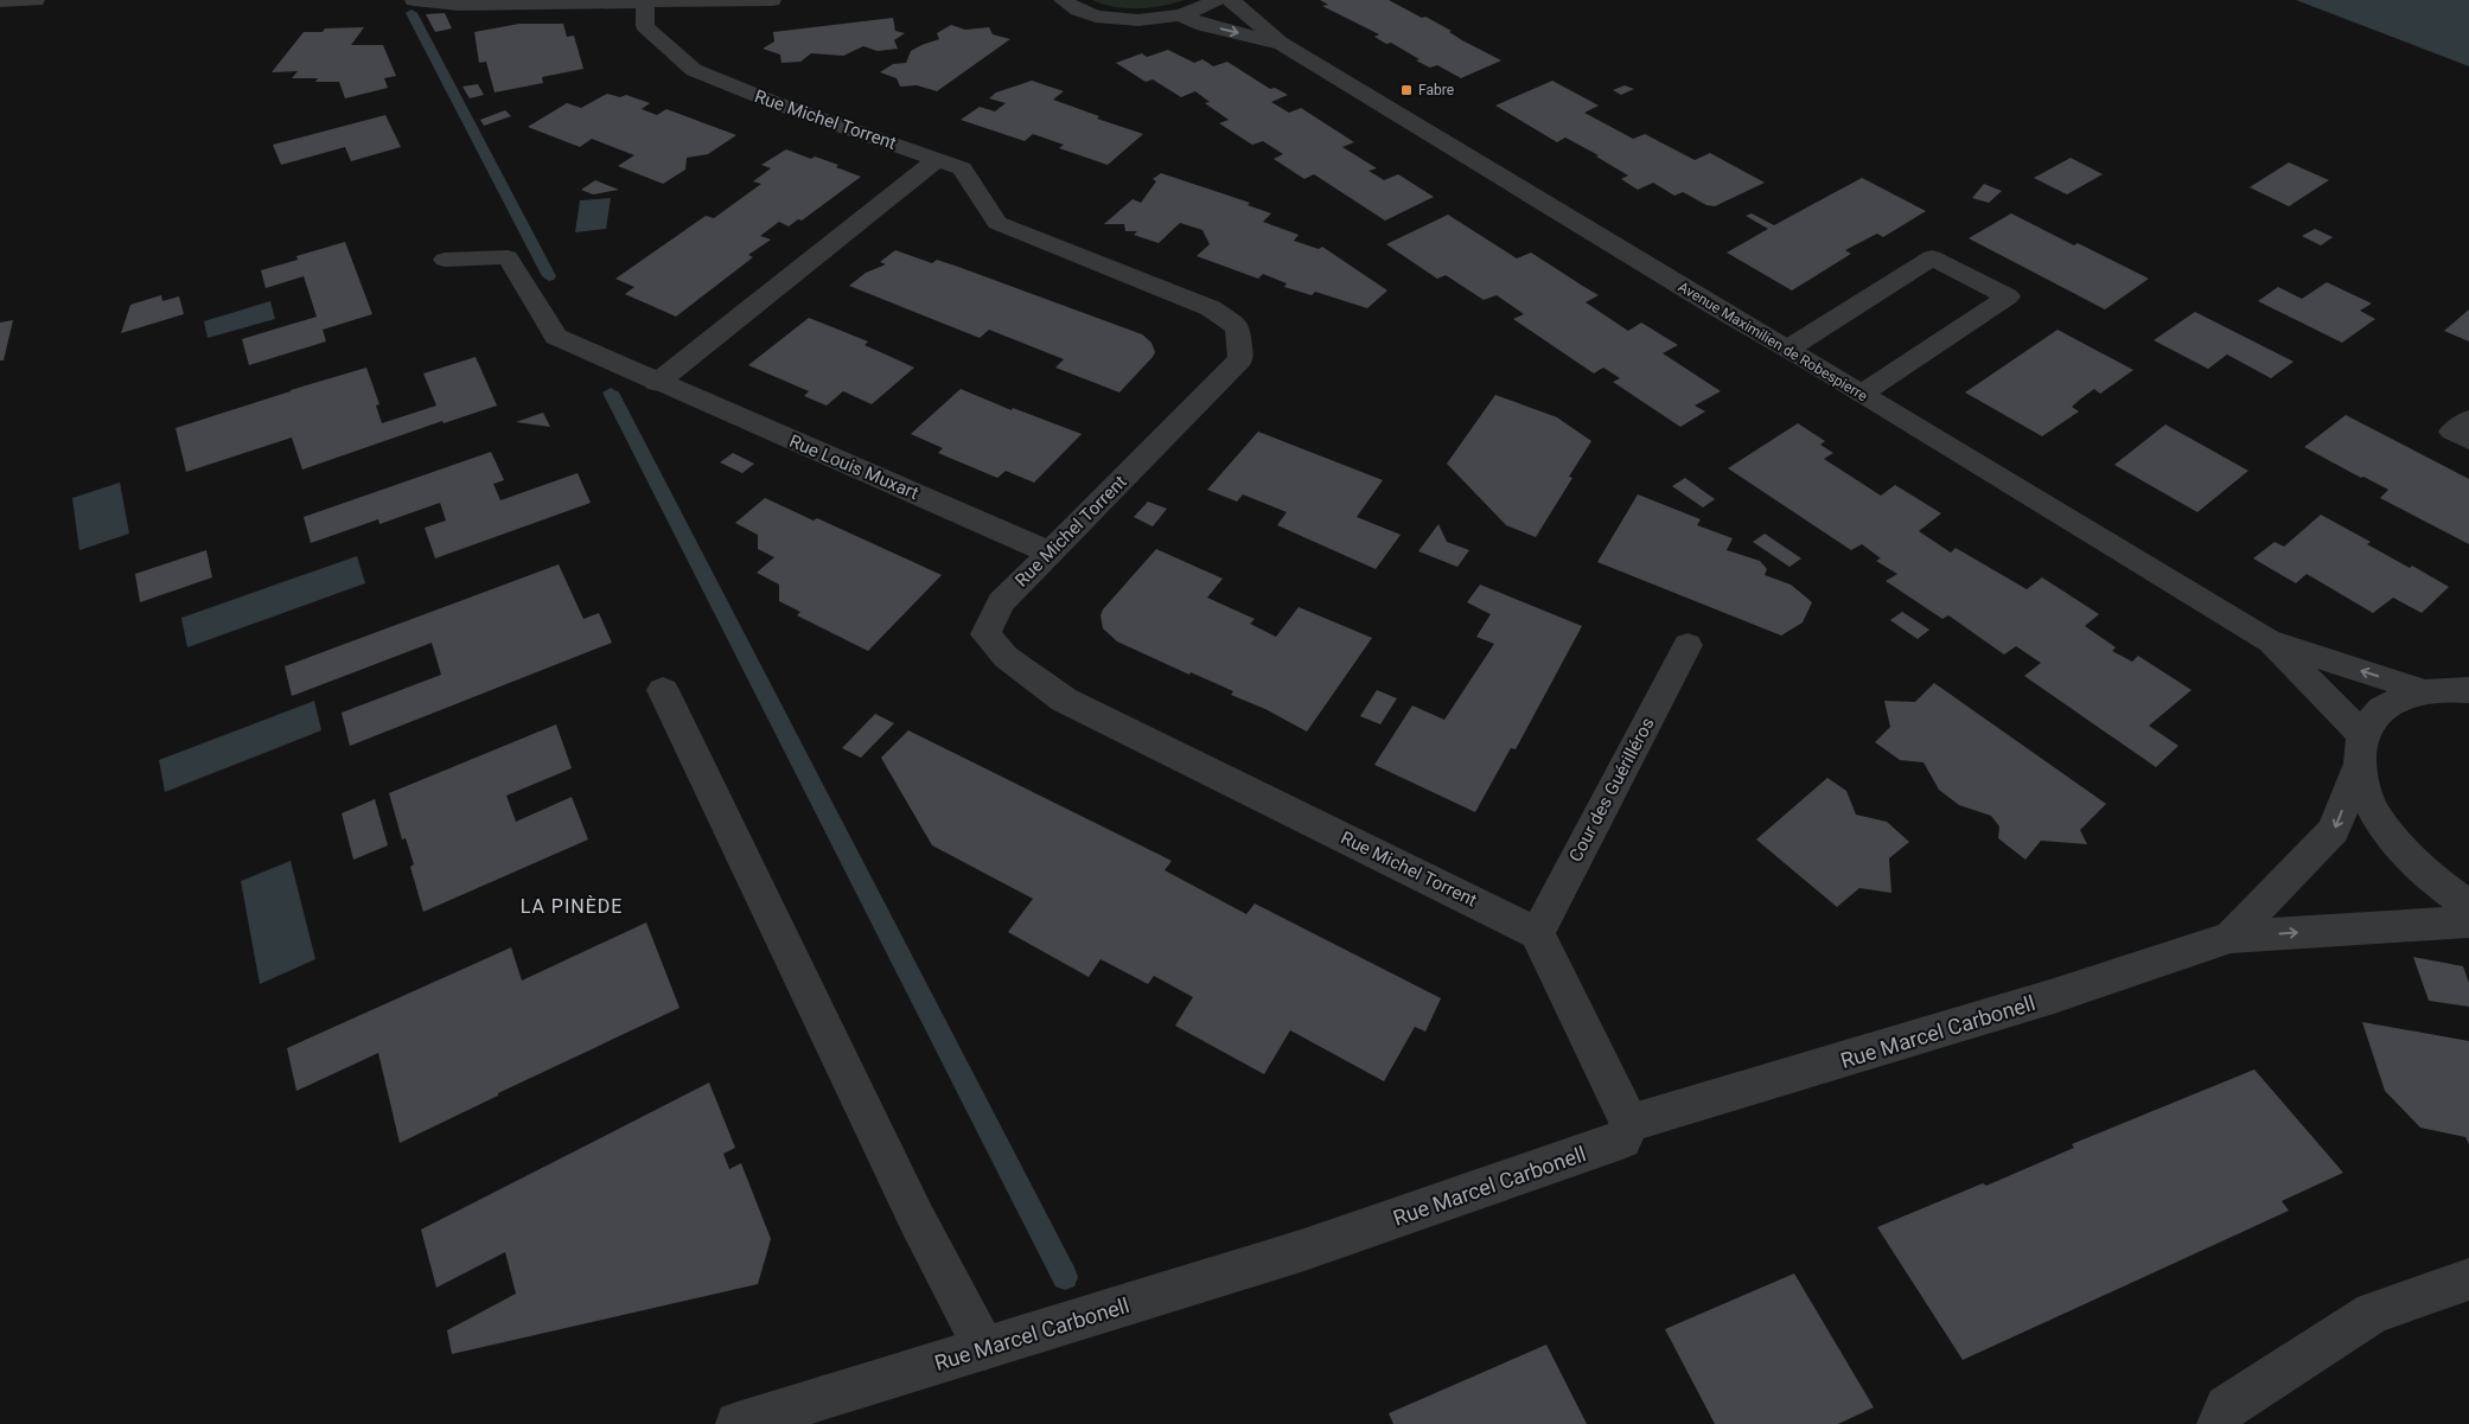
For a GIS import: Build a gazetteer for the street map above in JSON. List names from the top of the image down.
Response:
{
  "streets": {
    "street": [
      "Rue Michel Torrent",
      "Avenue Maximilien de Robespierre",
      "Rue Louis Muxart",
      "Cour des Guérilléros",
      "Rue Marcel Carbonell"
    ]
  },
  "crossings": [
    ["Rue Michel Torrent", "Rue Louis Muxart"],
    ["Rue Michel Torrent", "Cour des Guérilléros"],
    ["Avenue Maximilien de Robespierre", "Rue Marcel Carbonell"]
  ],
  "districts": ["LA PINÈDE"],
  "places": {
    "transit": ["Fabre"]
  }
}
